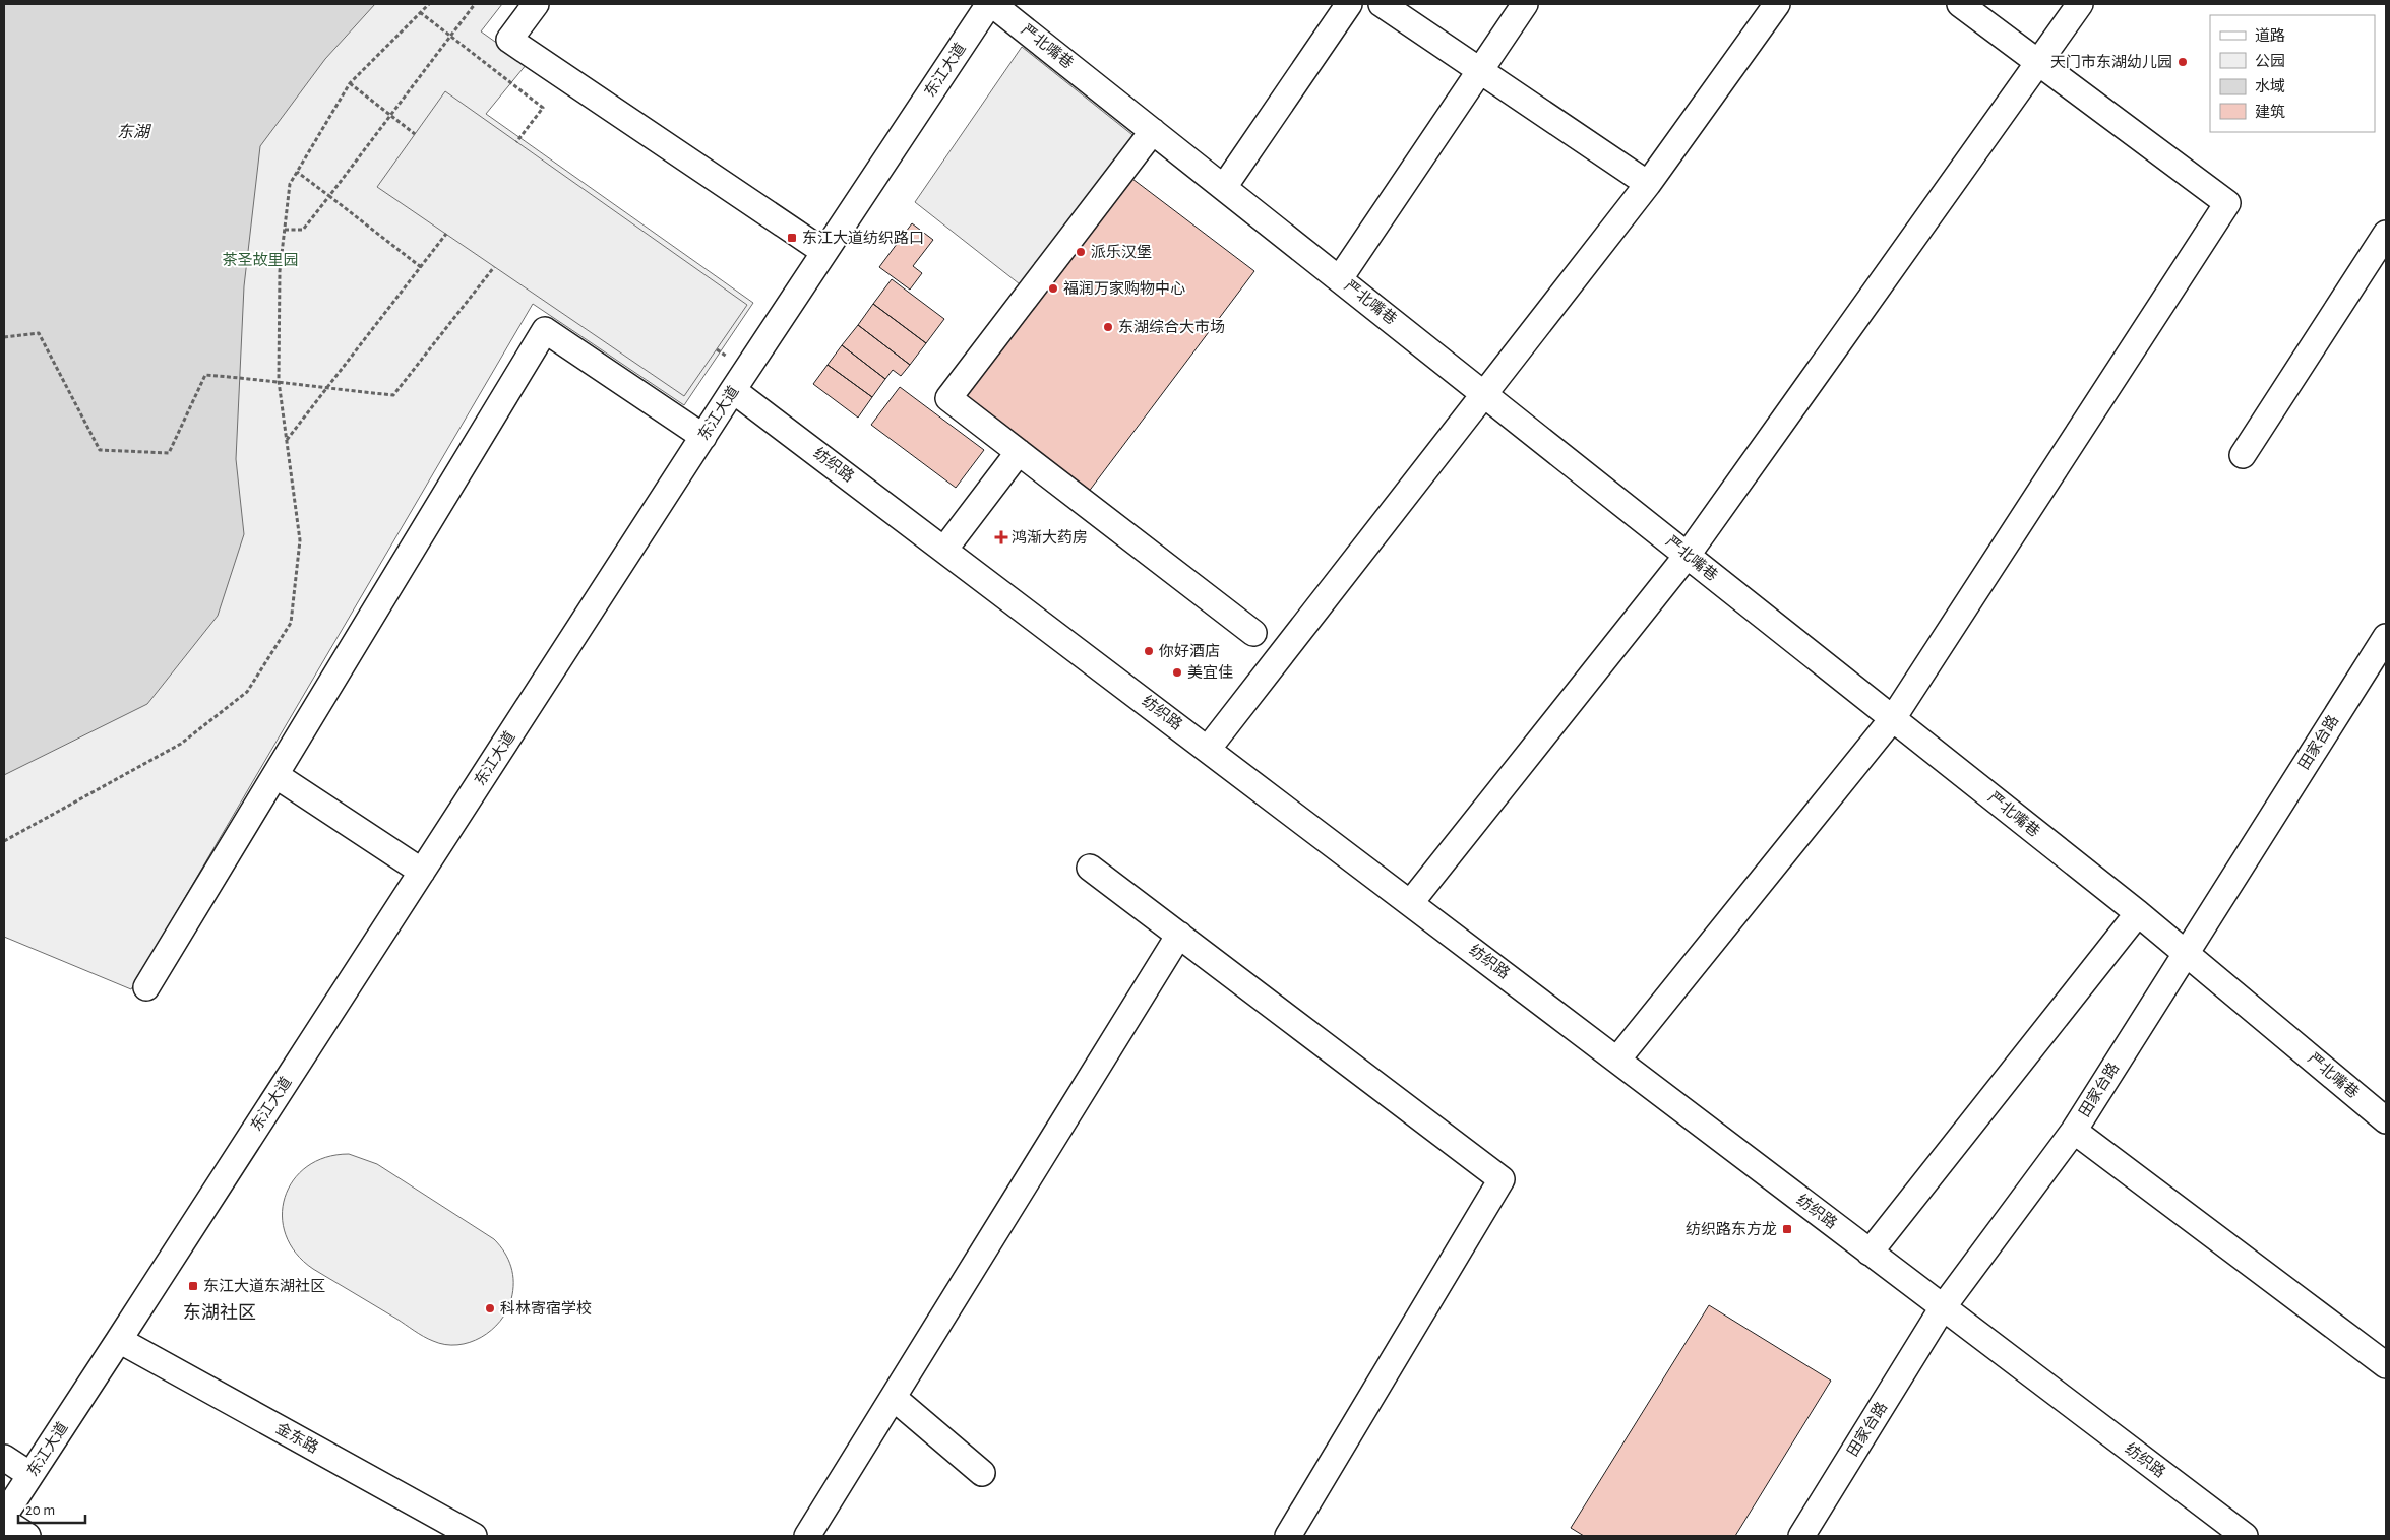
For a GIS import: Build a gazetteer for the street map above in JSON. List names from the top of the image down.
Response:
{
  "streets": {
    "street": [
      "严北嘴巷",
      "东江大道",
      "纺织路",
      "田家台路",
      "金东路"
    ]
  },
  "crossings": [
    ["严北嘴巷", "东江大道"],
    ["严北嘴巷", "田家台路"],
    ["东江大道", "纺织路"],
    ["东江大道", "金东路"],
    ["纺织路", "田家台路"]
  ],
  "districts": ["东湖社区"],
  "water": ["东湖"],
  "parks": ["茶圣故里园"],
  "places": {
    "other": [
      "天门市东湖幼儿园",
      "派乐汉堡",
      "福润万家购物中心",
      "东湖综合大市场",
      "你好酒店",
      "美宜佳",
      "科林寄宿学校"
    ],
    "transit": ["东江大道纺织路口", "纺织路东方龙", "东江大道东湖社区"],
    "health": ["鸿渐大药房"]
  },
  "legend": [
    "道路",
    "公园",
    "水域",
    "建筑"
  ],
  "scale_bar": "20 m"
}
